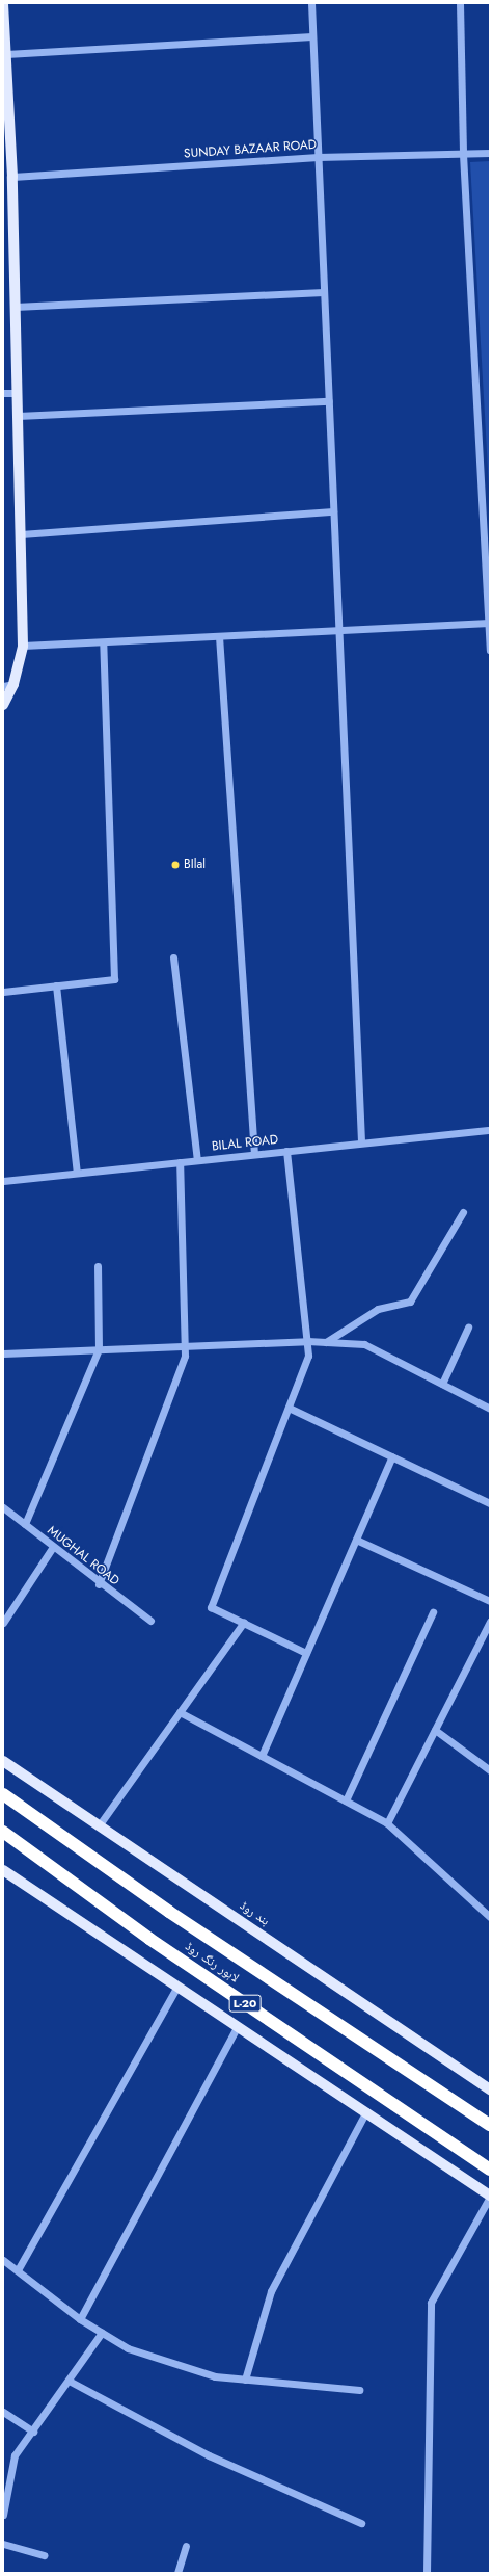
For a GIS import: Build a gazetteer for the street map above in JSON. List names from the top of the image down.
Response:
{
  "streets": {
    "highway": ["لاہور رنگ روڈ", "L-20"],
    "main road": ["بند روڈ"],
    "street": ["SUNDAY BAZAAR ROAD", "BILAL ROAD", "MUGHAL ROAD"]
  },
  "places": ["BIlal"]
}
